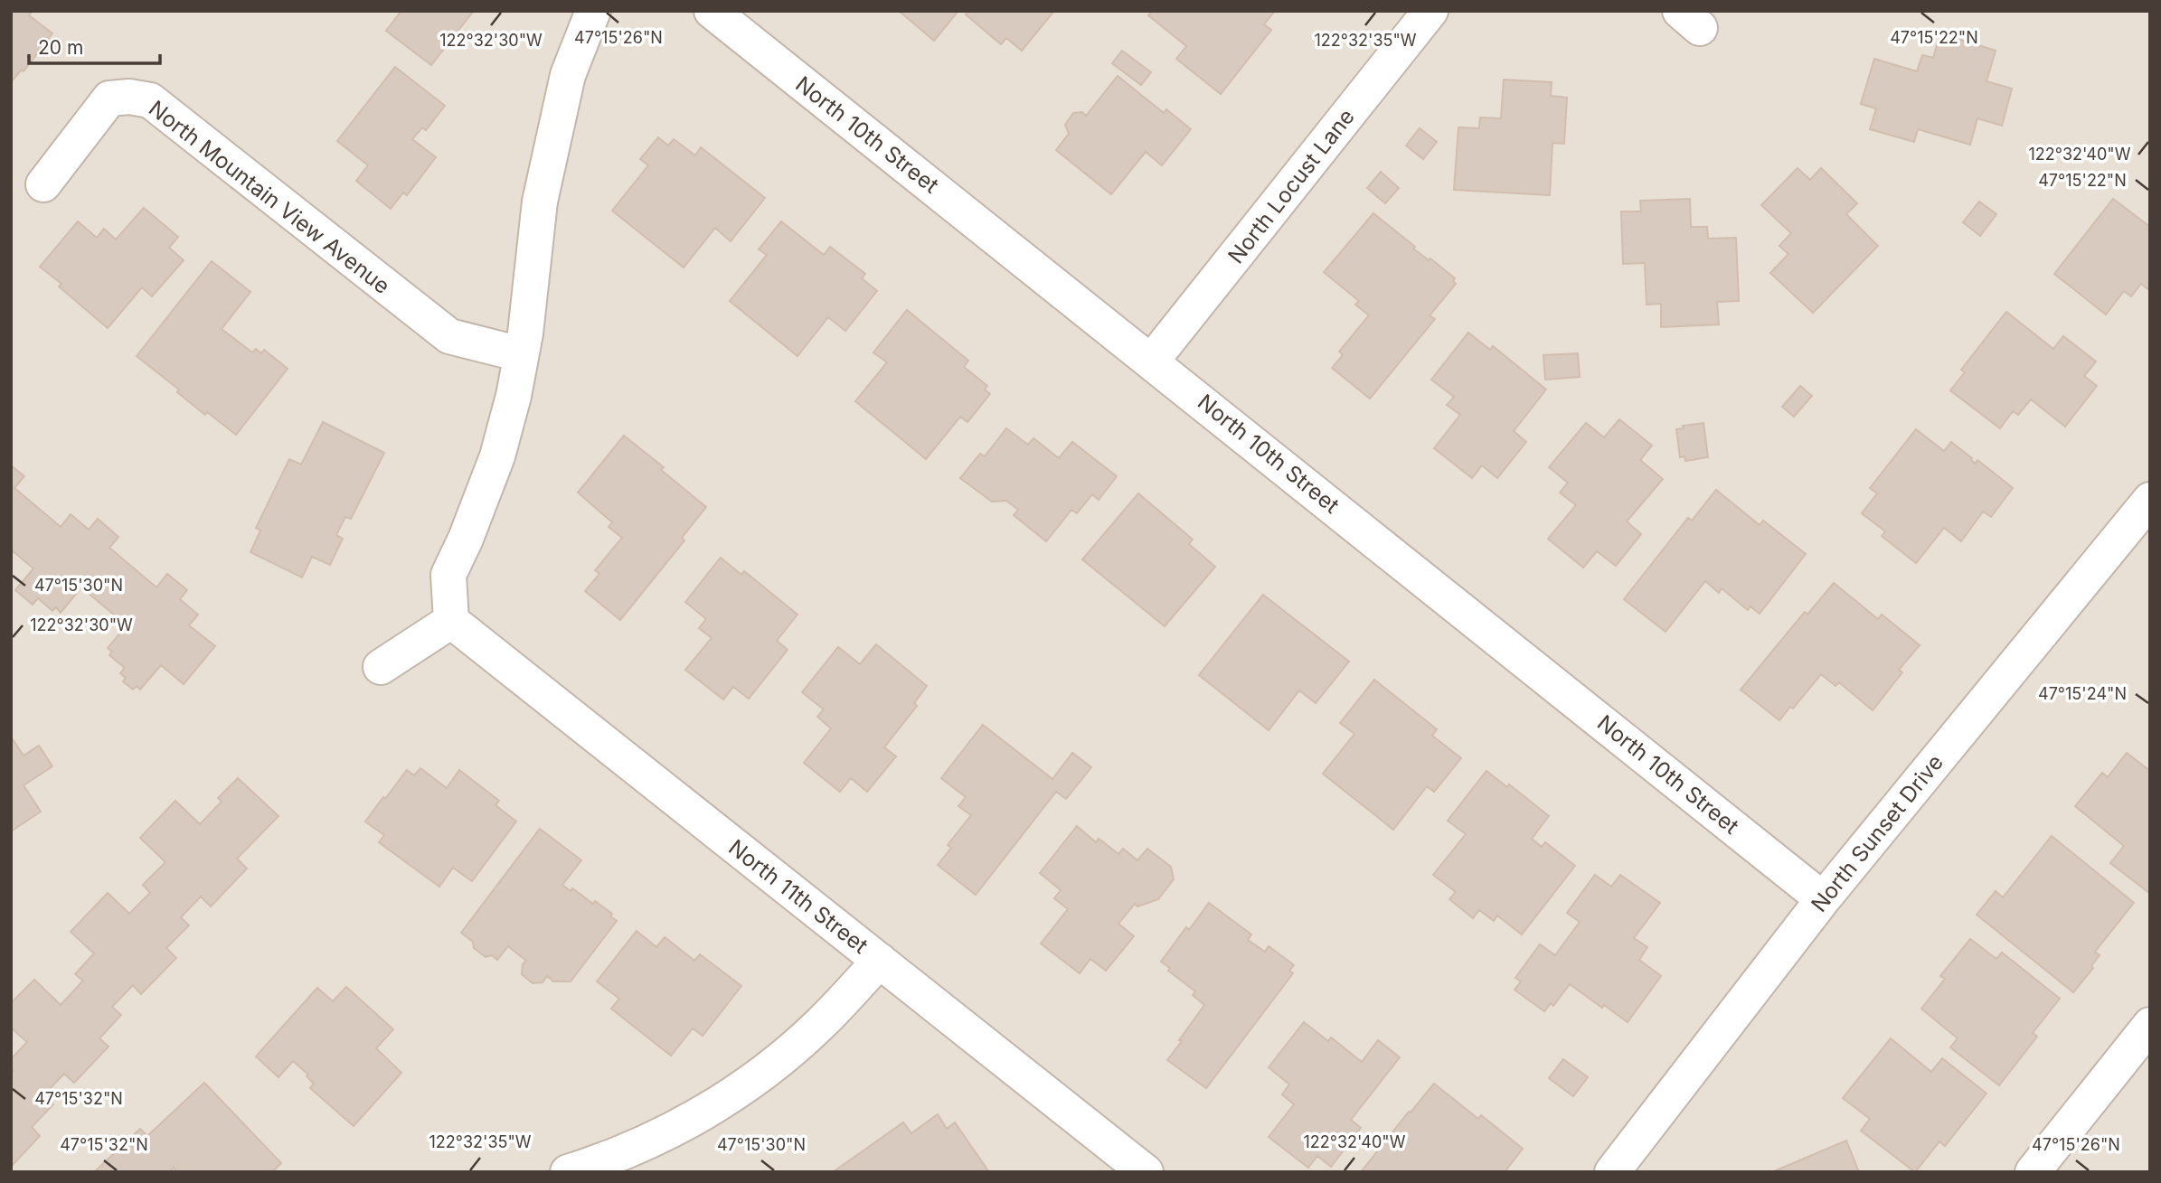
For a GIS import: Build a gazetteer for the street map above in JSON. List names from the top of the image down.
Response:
{
  "streets": {
    "street": [
      "North 10th Street",
      "North Locust Lane",
      "North Mountain View Avenue",
      "North Sunset Drive",
      "North 11th Street"
    ]
  },
  "crossings": [
    ["North 10th Street", "North Locust Lane"],
    ["North 10th Street", "North Sunset Drive"]
  ],
  "scale_bar": "20 m",
  "coordinates": [
    "47°15'26\"N",
    "47°15'22\"N",
    "122°32'30\"W",
    "122°32'35\"W",
    "122°32'40\"W",
    "47°15'30\"N",
    "47°15'24\"N",
    "47°15'32\"N"
  ]
}
